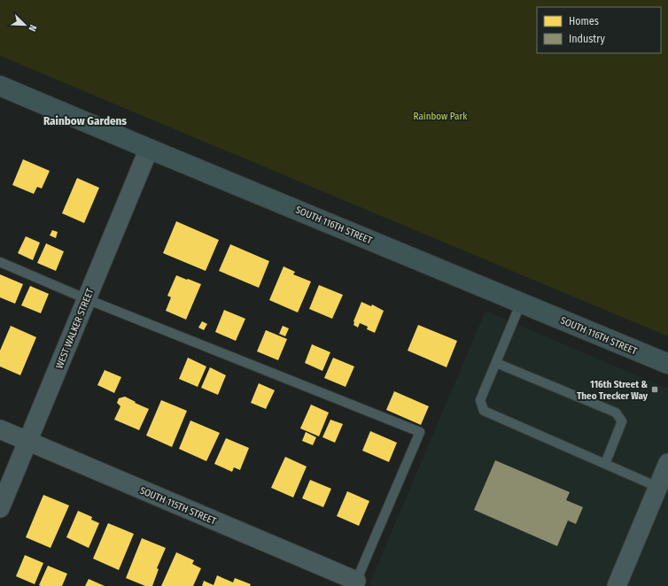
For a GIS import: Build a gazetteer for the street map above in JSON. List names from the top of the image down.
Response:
{
  "streets": {
    "street": ["SOUTH 116TH STREET", "WEST WALKER STREET", "SOUTH 115TH STREET"]
  },
  "crossings": [
    ["SOUTH 116TH STREET", "WEST WALKER STREET"],
    ["WEST WALKER STREET", "SOUTH 115TH STREET"]
  ],
  "districts": ["Rainbow Gardens"],
  "parks": ["Rainbow Park"],
  "places": {
    "transit": ["116th Street & Theo Trecker Way"]
  },
  "legend": ["Homes", "Industry"],
  "north": "bottom right"
}
